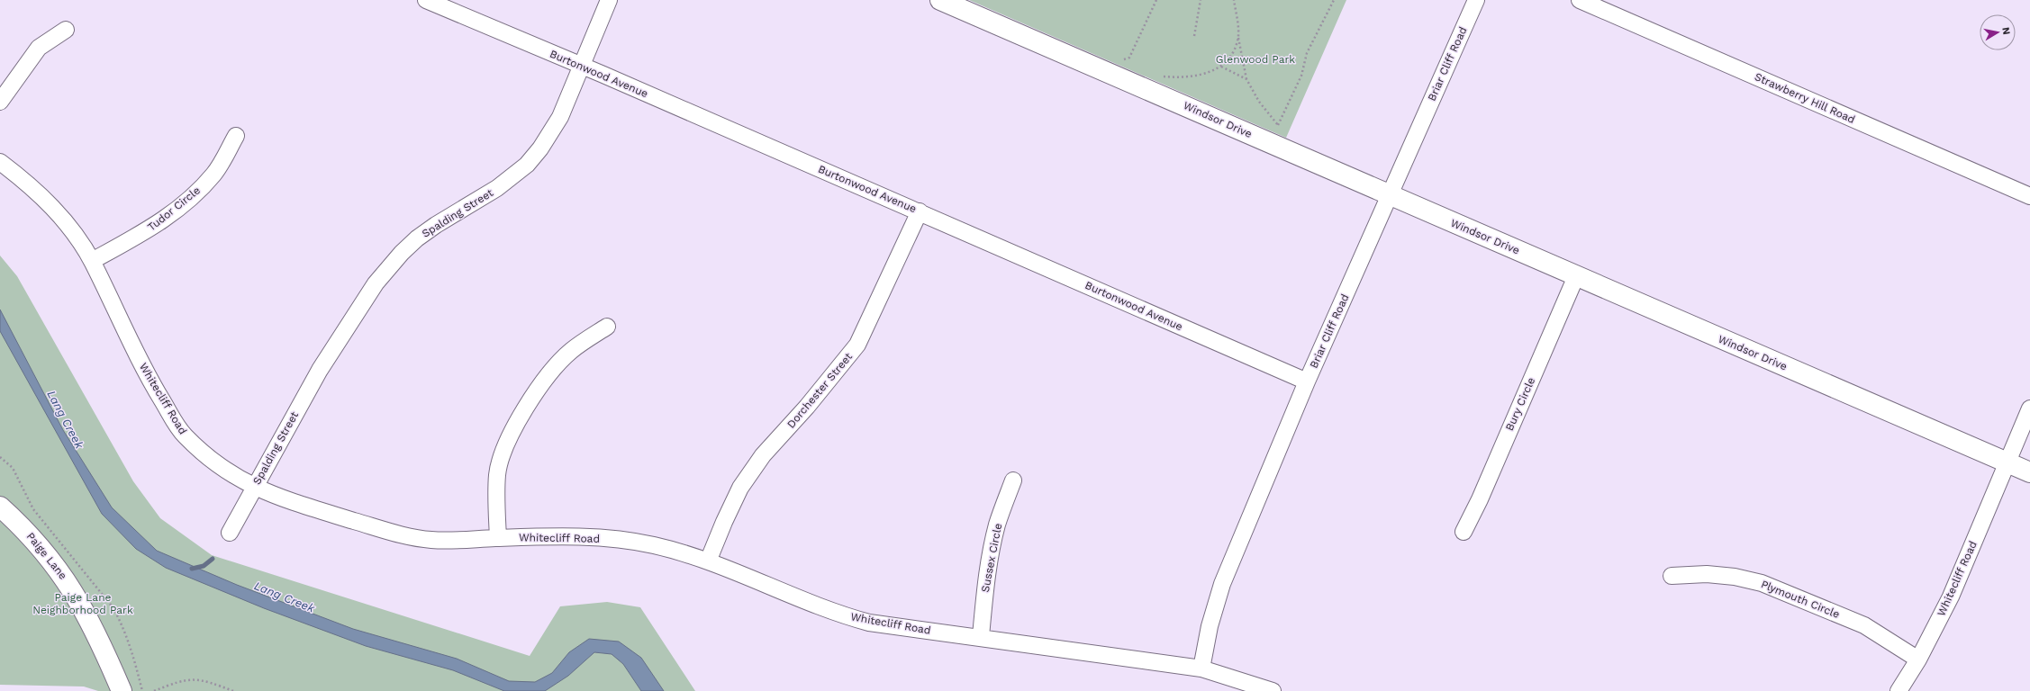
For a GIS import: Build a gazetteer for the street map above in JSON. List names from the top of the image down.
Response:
{
  "streets": {
    "street": [
      "Briar Cliff Road",
      "Burtonwood Avenue",
      "Strawberry Hill Road",
      "Windsor Drive",
      "Tudor Circle",
      "Spalding Street",
      "Dorchester Street",
      "Whitecliff Road",
      "Bury Circle",
      "Paige Lane",
      "Sussex Circle",
      "Plymouth Circle"
    ]
  },
  "crossings": [
    ["Briar Cliff Road", "Burtonwood Avenue"],
    ["Briar Cliff Road", "Windsor Drive"],
    ["Briar Cliff Road", "Whitecliff Road"],
    ["Burtonwood Avenue", "Spalding Street"],
    ["Burtonwood Avenue", "Dorchester Street"],
    ["Windsor Drive", "Whitecliff Road"],
    ["Windsor Drive", "Bury Circle"],
    ["Tudor Circle", "Whitecliff Road"],
    ["Spalding Street", "Whitecliff Road"],
    ["Dorchester Street", "Whitecliff Road"],
    ["Whitecliff Road", "Sussex Circle"],
    ["Whitecliff Road", "Plymouth Circle"]
  ],
  "water": ["Lang Creek"],
  "parks": ["Glenwood Park", "Paige Lane Neighborhood Park"],
  "north": "right"
}
